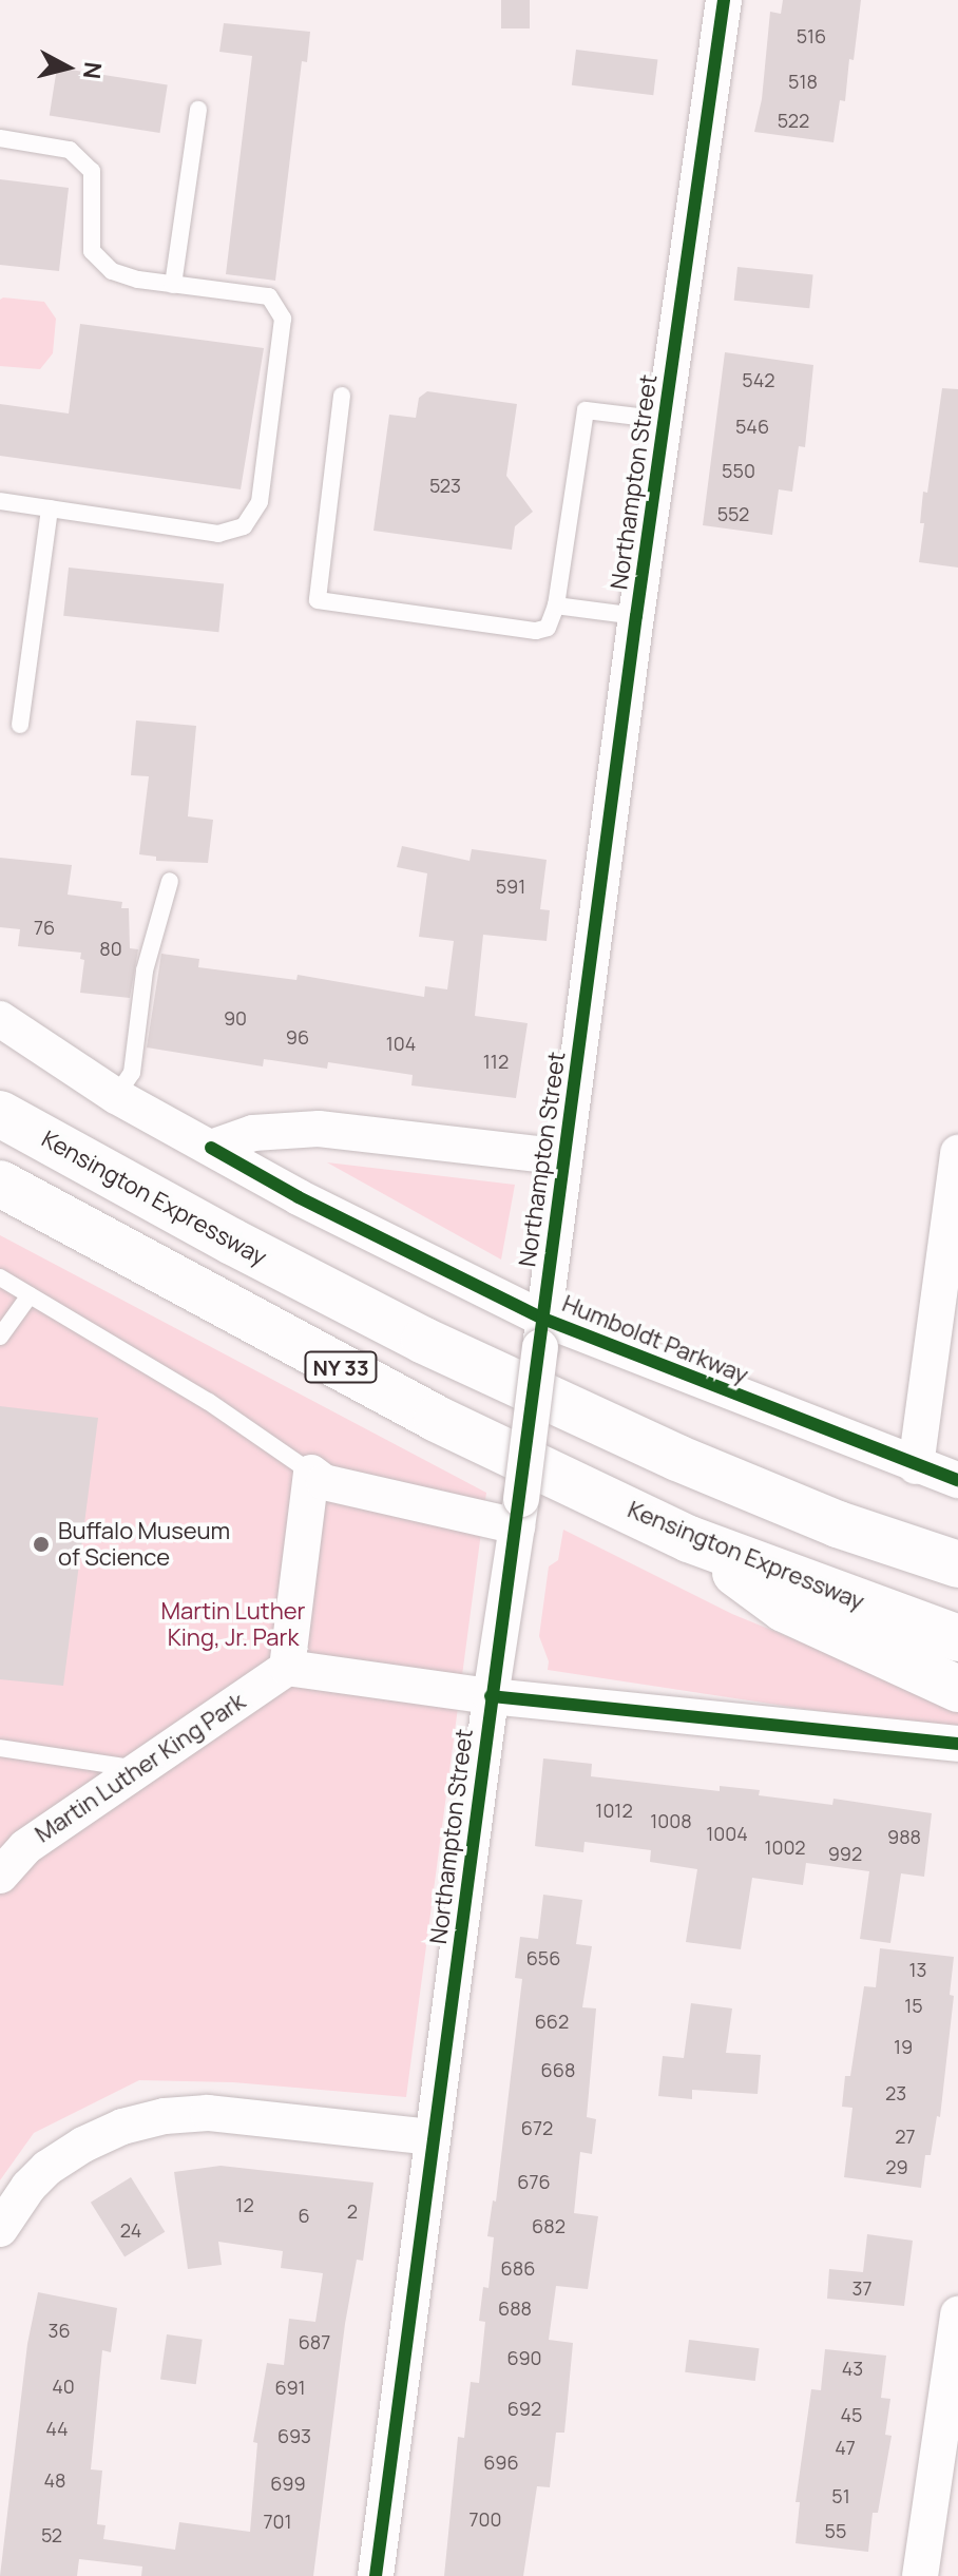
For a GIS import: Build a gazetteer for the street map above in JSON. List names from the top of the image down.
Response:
{
  "streets": {
    "highway": ["Kensington Expressway", "NY 33"],
    "street": ["Northampton Street", "Humboldt Parkway", "Martin Luther King Park"]
  },
  "crossings": [
    ["Northampton Street", "Humboldt Parkway"]
  ],
  "parks": ["Martin Luther King, Jr. Park"],
  "places": ["Buffalo Museum of Science"],
  "house_numbers": [
    "516",
    "518",
    "522",
    "542",
    "546",
    "550",
    "523",
    "552",
    "591",
    "76",
    "80",
    "90",
    "96",
    "104",
    "112",
    "1012",
    "1008",
    "1004",
    "988",
    "1002",
    "992",
    "656",
    "13",
    "15",
    "662",
    "19",
    "668",
    "23",
    "672",
    "27",
    "29",
    "676",
    "12",
    "2",
    "6",
    "682",
    "24",
    "686",
    "37",
    "688",
    "36",
    "687",
    "690",
    "43",
    "40",
    "691",
    "692",
    "45",
    "44",
    "693",
    "47",
    "696",
    "48",
    "699",
    "51",
    "700",
    "701",
    "55",
    "52"
  ],
  "north": "right"
}
